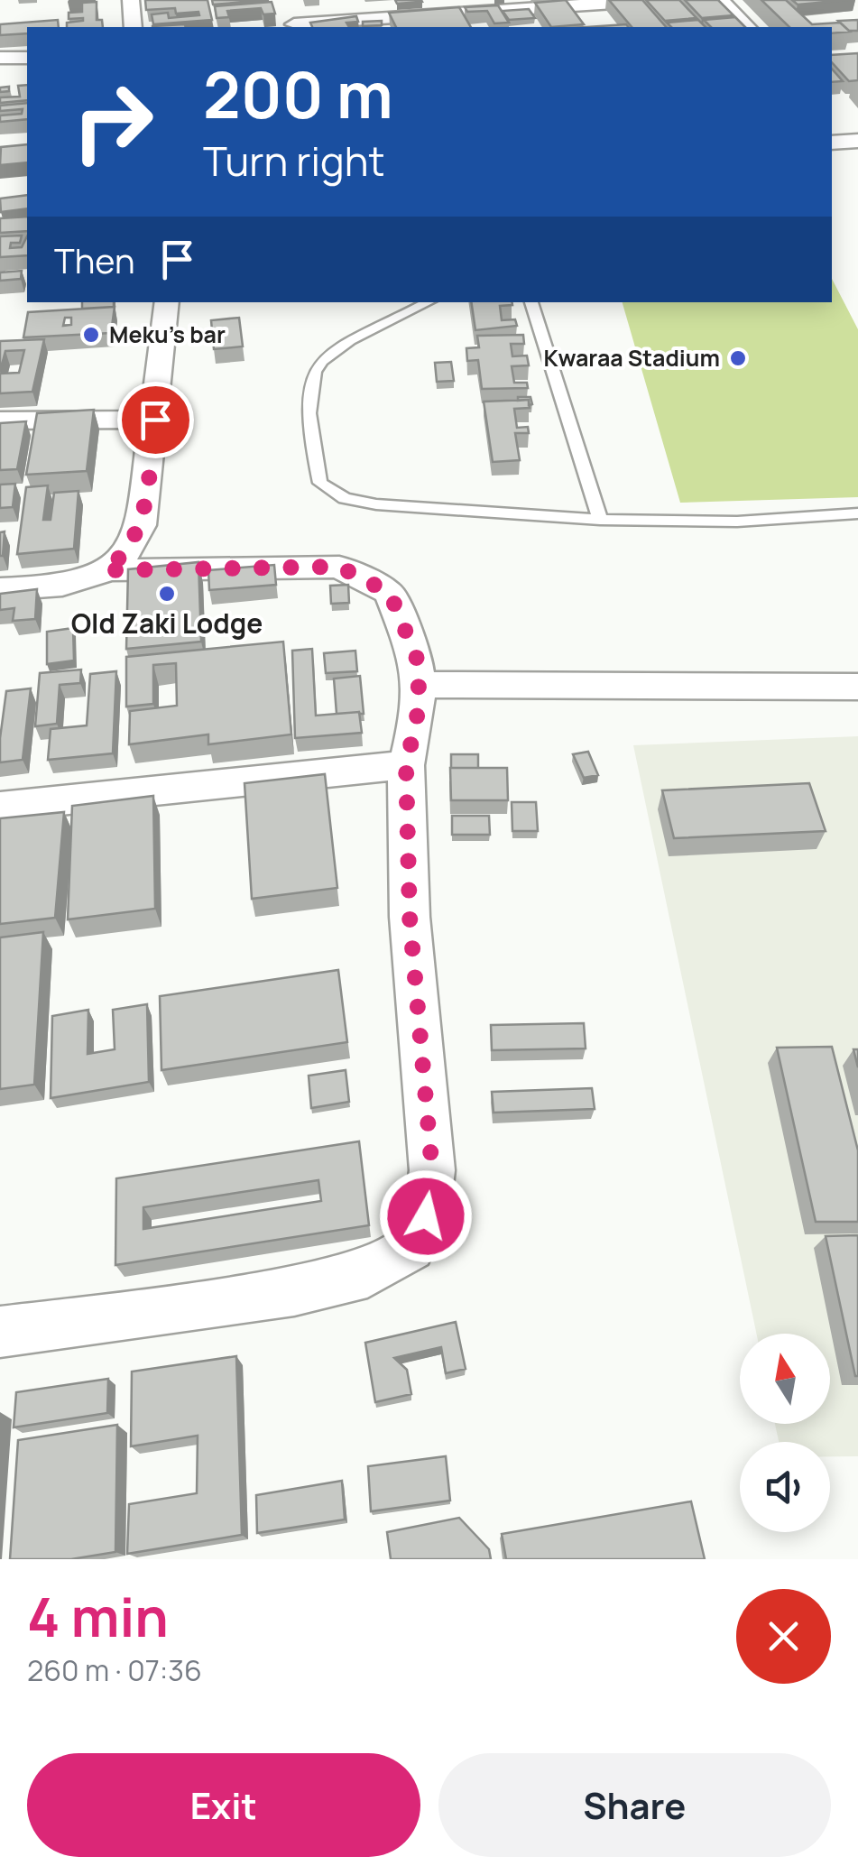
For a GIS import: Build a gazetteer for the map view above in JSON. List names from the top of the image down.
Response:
{
  "places": ["Meku's bar", "Kwaraa Stadium", "Old Zaki Lodge"],
  "north": "top",
  "page": {
    "turn": ["200 m", "Turn right"],
    "then": "Then",
    "heading": ["4 min", "260 m · 07:36"],
    "buttons": ["Exit", "Share"]
  }
}
